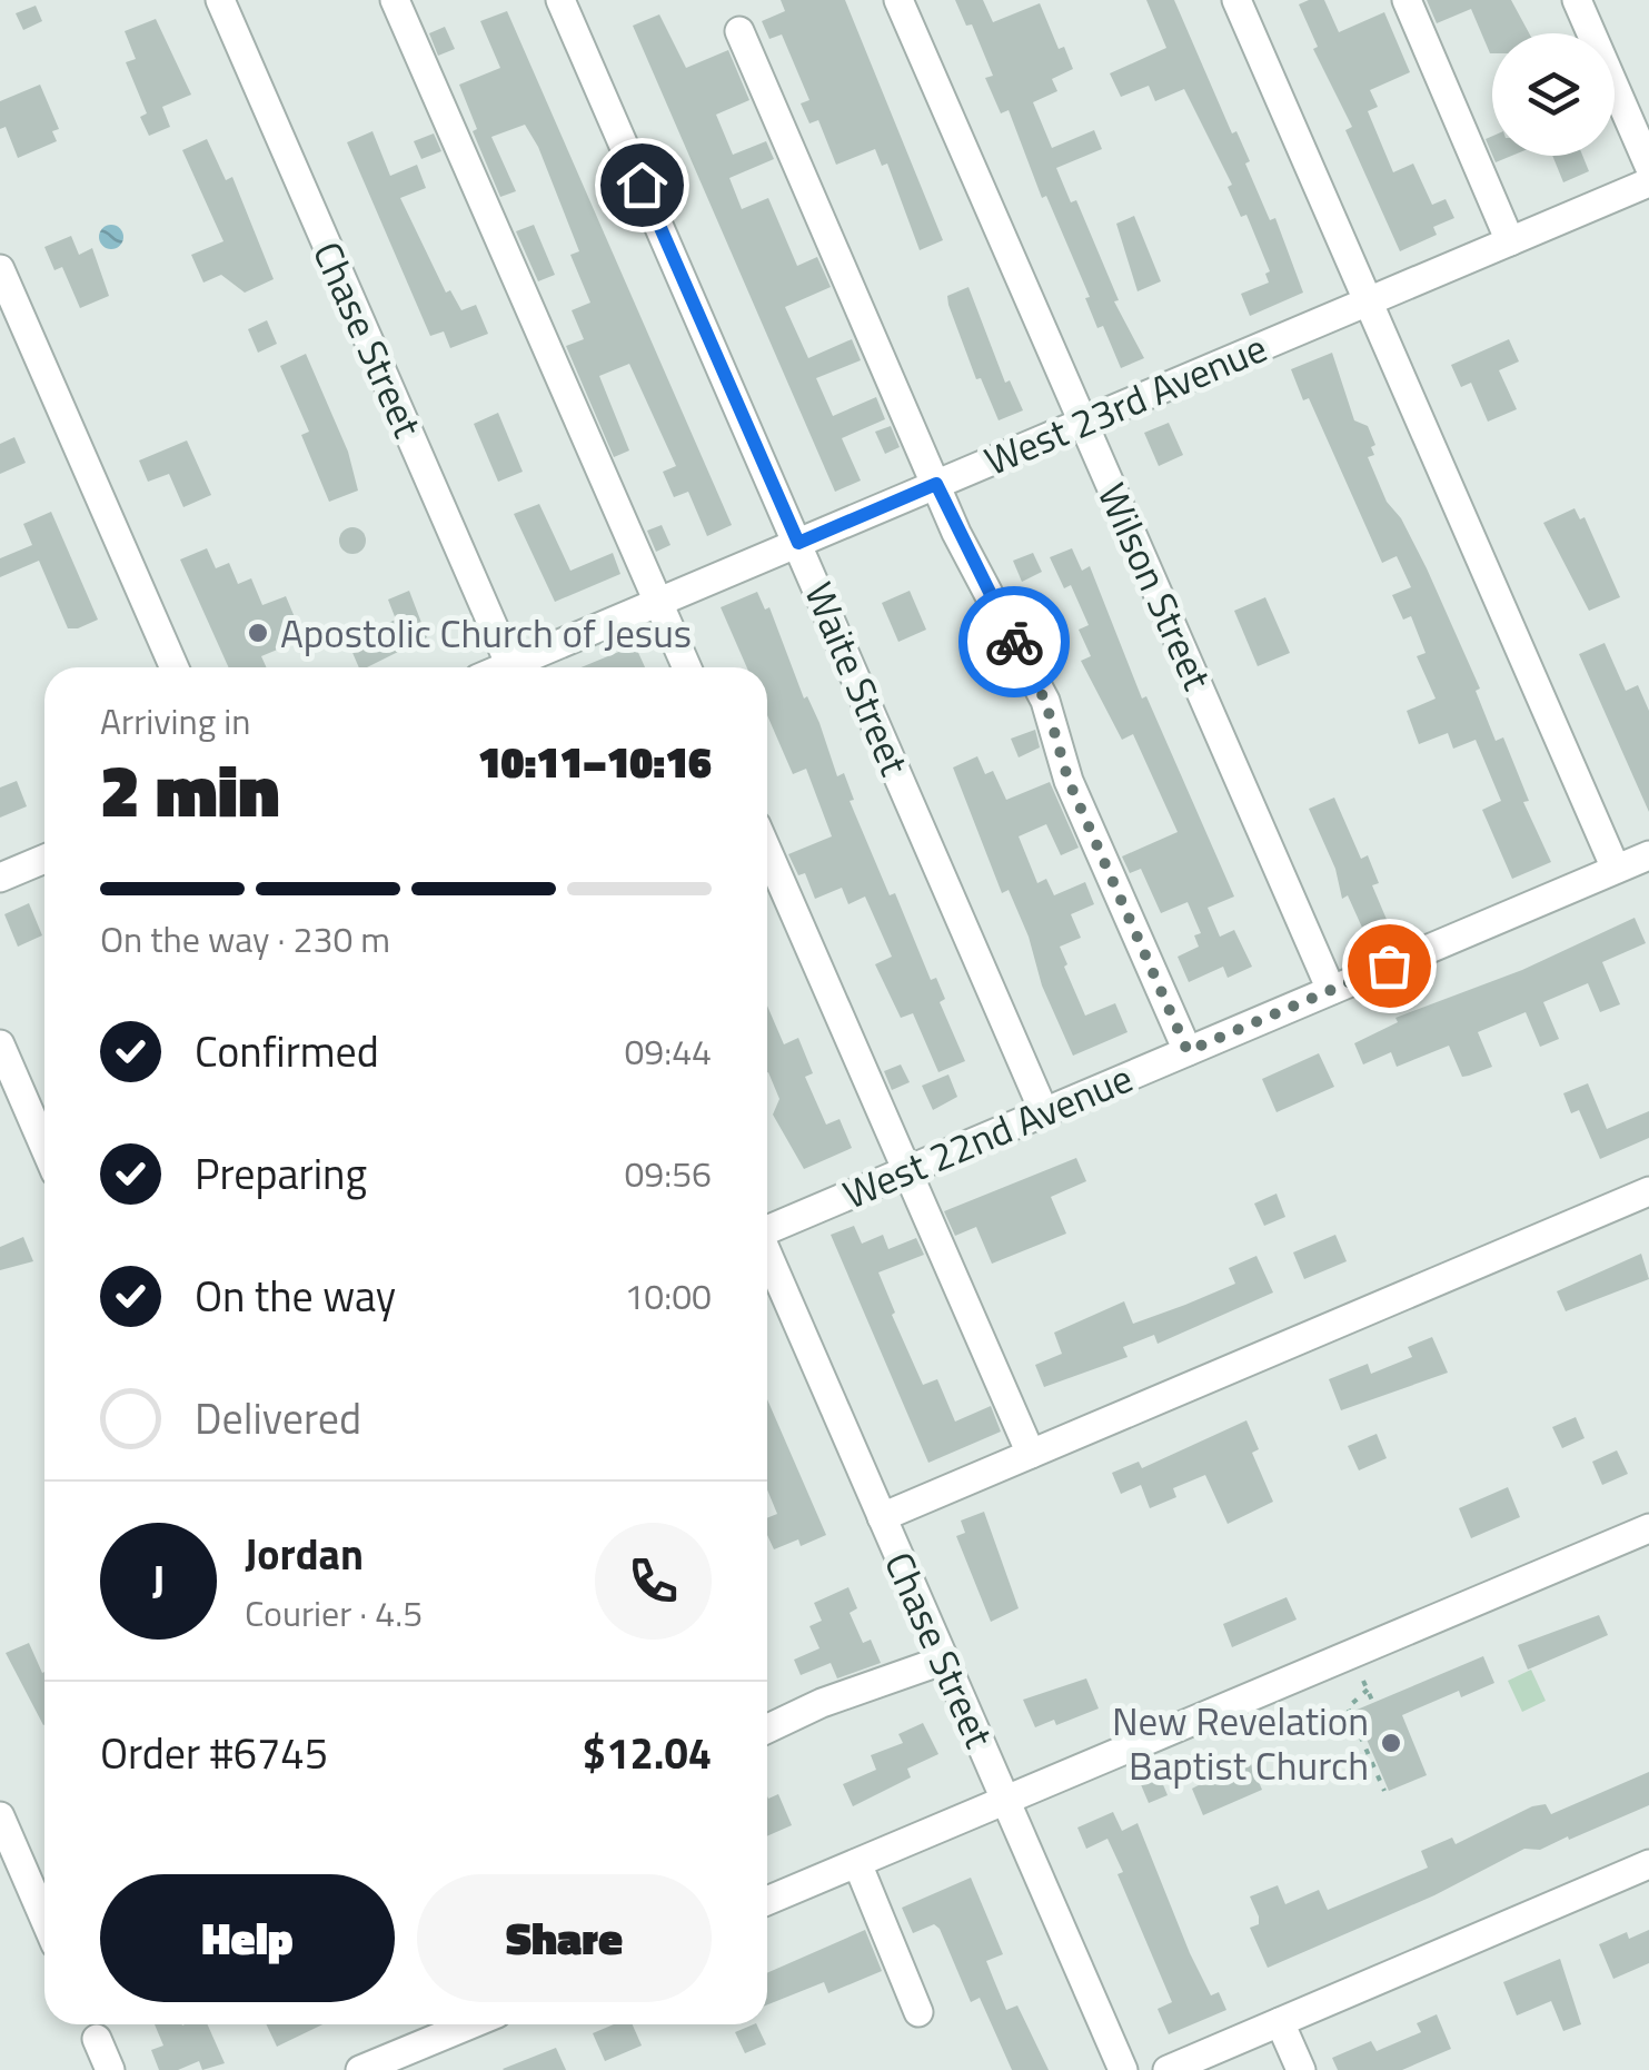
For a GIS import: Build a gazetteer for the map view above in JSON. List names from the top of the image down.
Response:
{
  "streets": {
    "street": [
      "Chase Street",
      "West 23rd Avenue",
      "Wilson Street",
      "Waite Street",
      "West 22nd Avenue"
    ]
  },
  "crossings": [
    ["West 23rd Avenue", "Wilson Street"],
    ["West 23rd Avenue", "Waite Street"],
    ["Wilson Street", "West 22nd Avenue"],
    ["Waite Street", "West 22nd Avenue"]
  ],
  "places": ["Apostolic Church of Jesus", "New Revelation Baptist Church"],
  "page": {
    "heading": ["2 min", "Arriving in", "10:11–10:16"],
    "panel": [
      "Jordan",
      "Courier · 4.5",
      "Order #6745",
      "$12.04"
    ],
    "bar": "On the way · 230 m",
    "list": [
      ["Confirmed", "09:44"],
      ["Preparing", "09:56"],
      ["On the way", "10:00"],
      "Delivered"
    ],
    "round": "J",
    "buttons": ["Help", "Share"]
  }
}
